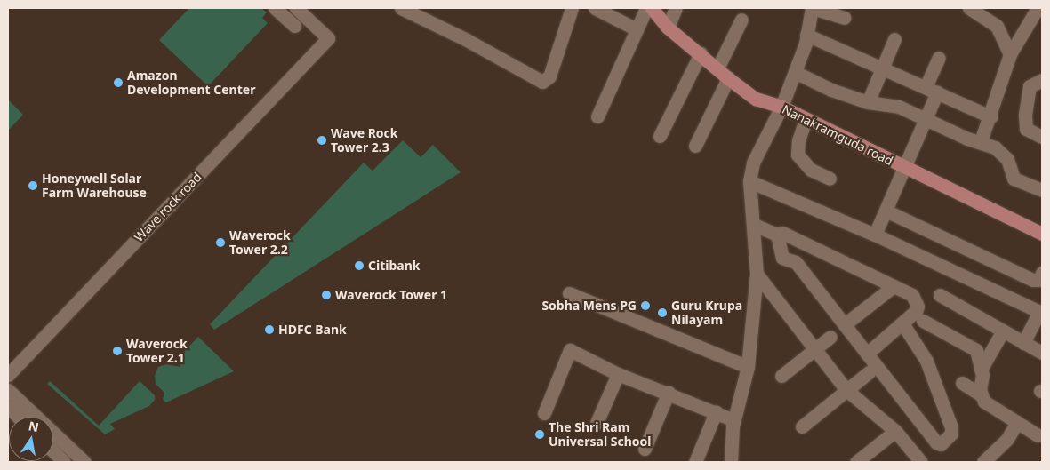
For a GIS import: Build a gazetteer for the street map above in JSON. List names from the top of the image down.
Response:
{
  "streets": {
    "main road": ["Nanakramguda road"],
    "street": ["Wave rock road"]
  },
  "places": [
    "Amazon Development Center",
    "Wave Rock Tower 2.3",
    "Honeywell Solar Farm Warehouse",
    "Waverock Tower 2.2",
    "Citibank",
    "Waverock Tower 1",
    "Sobha Mens PG",
    "Guru Krupa Nilayam",
    "HDFC Bank",
    "Waverock Tower 2.1",
    "The Shri Ram Universal School"
  ],
  "north": "top"
}
